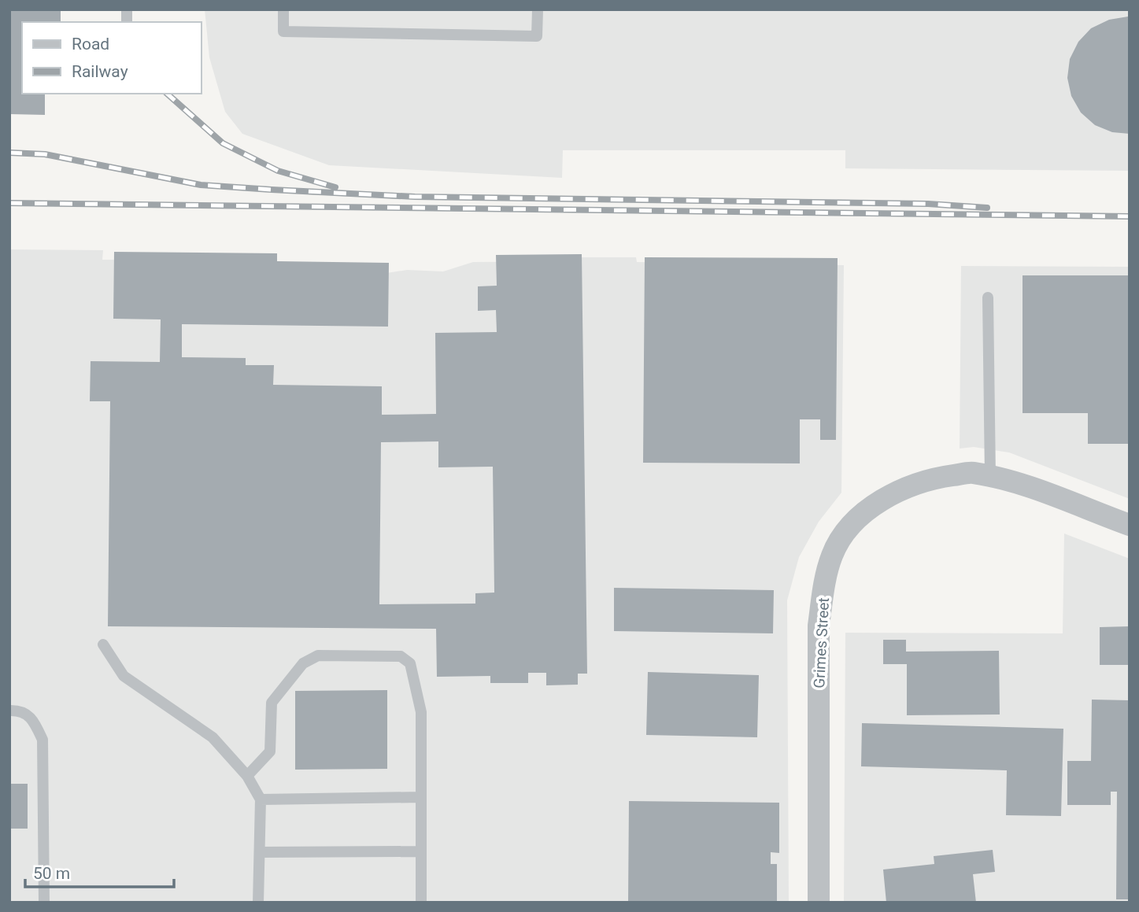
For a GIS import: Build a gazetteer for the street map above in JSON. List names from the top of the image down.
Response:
{
  "streets": {
    "street": ["Grimes Street"]
  },
  "legend": ["Road", "Railway"],
  "scale_bar": "50 m"
}
